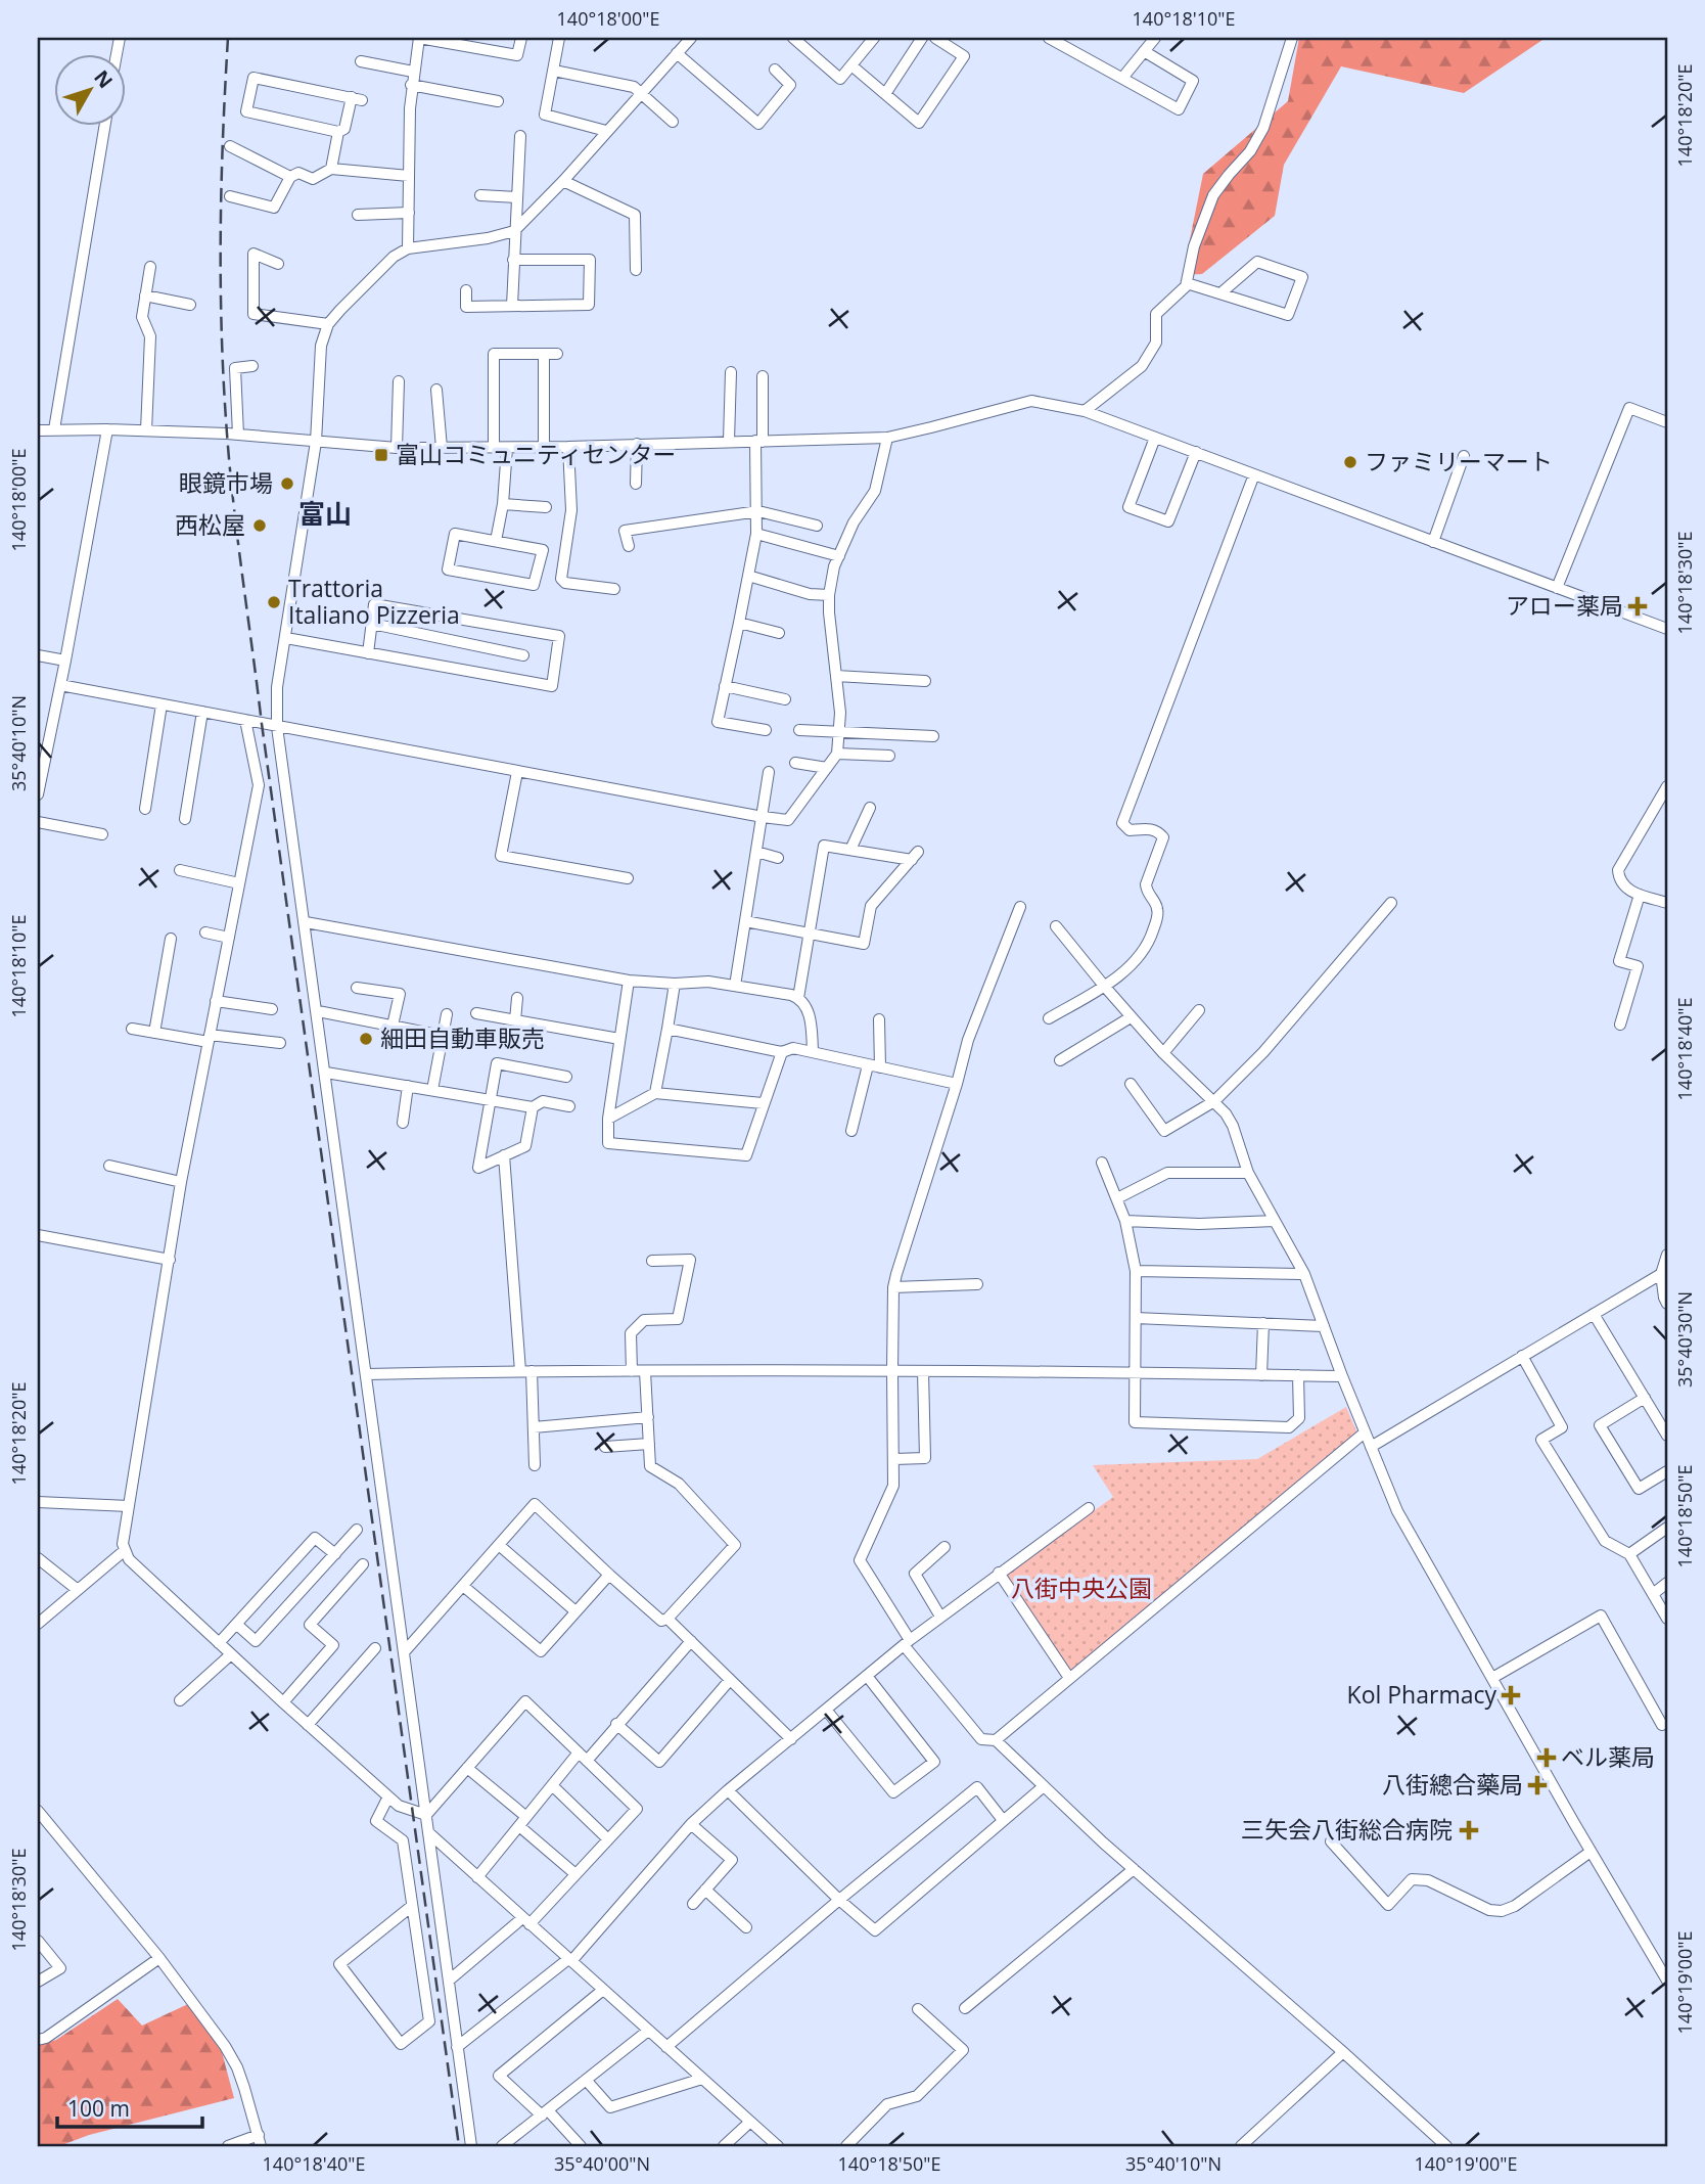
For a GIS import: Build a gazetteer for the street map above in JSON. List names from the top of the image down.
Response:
{
  "districts": ["富山"],
  "parks": ["八街中央公園"],
  "places": {
    "transit": ["富山コミュニティセンター"],
    "other": [
      "ファミリーマート",
      "眼鏡市場",
      "西松屋",
      "Trattoria Italiano Pizzeria",
      "細田自動車販売"
    ],
    "health": [
      "アロー薬局",
      "Kol Pharmacy",
      "ベル薬局",
      "八街總合藥局",
      "三矢会八街総合病院"
    ]
  },
  "scale_bar": "100 m",
  "north": "top right",
  "coordinates": [
    "140°18'00\"E",
    "140°18'10\"E",
    "140°18'20\"E",
    "140°18'30\"E",
    "35°40'10\"N",
    "140°18'40\"E",
    "35°40'30\"N",
    "140°18'50\"E",
    "140°19'00\"E",
    "35°40'00\"N"
  ]
}
